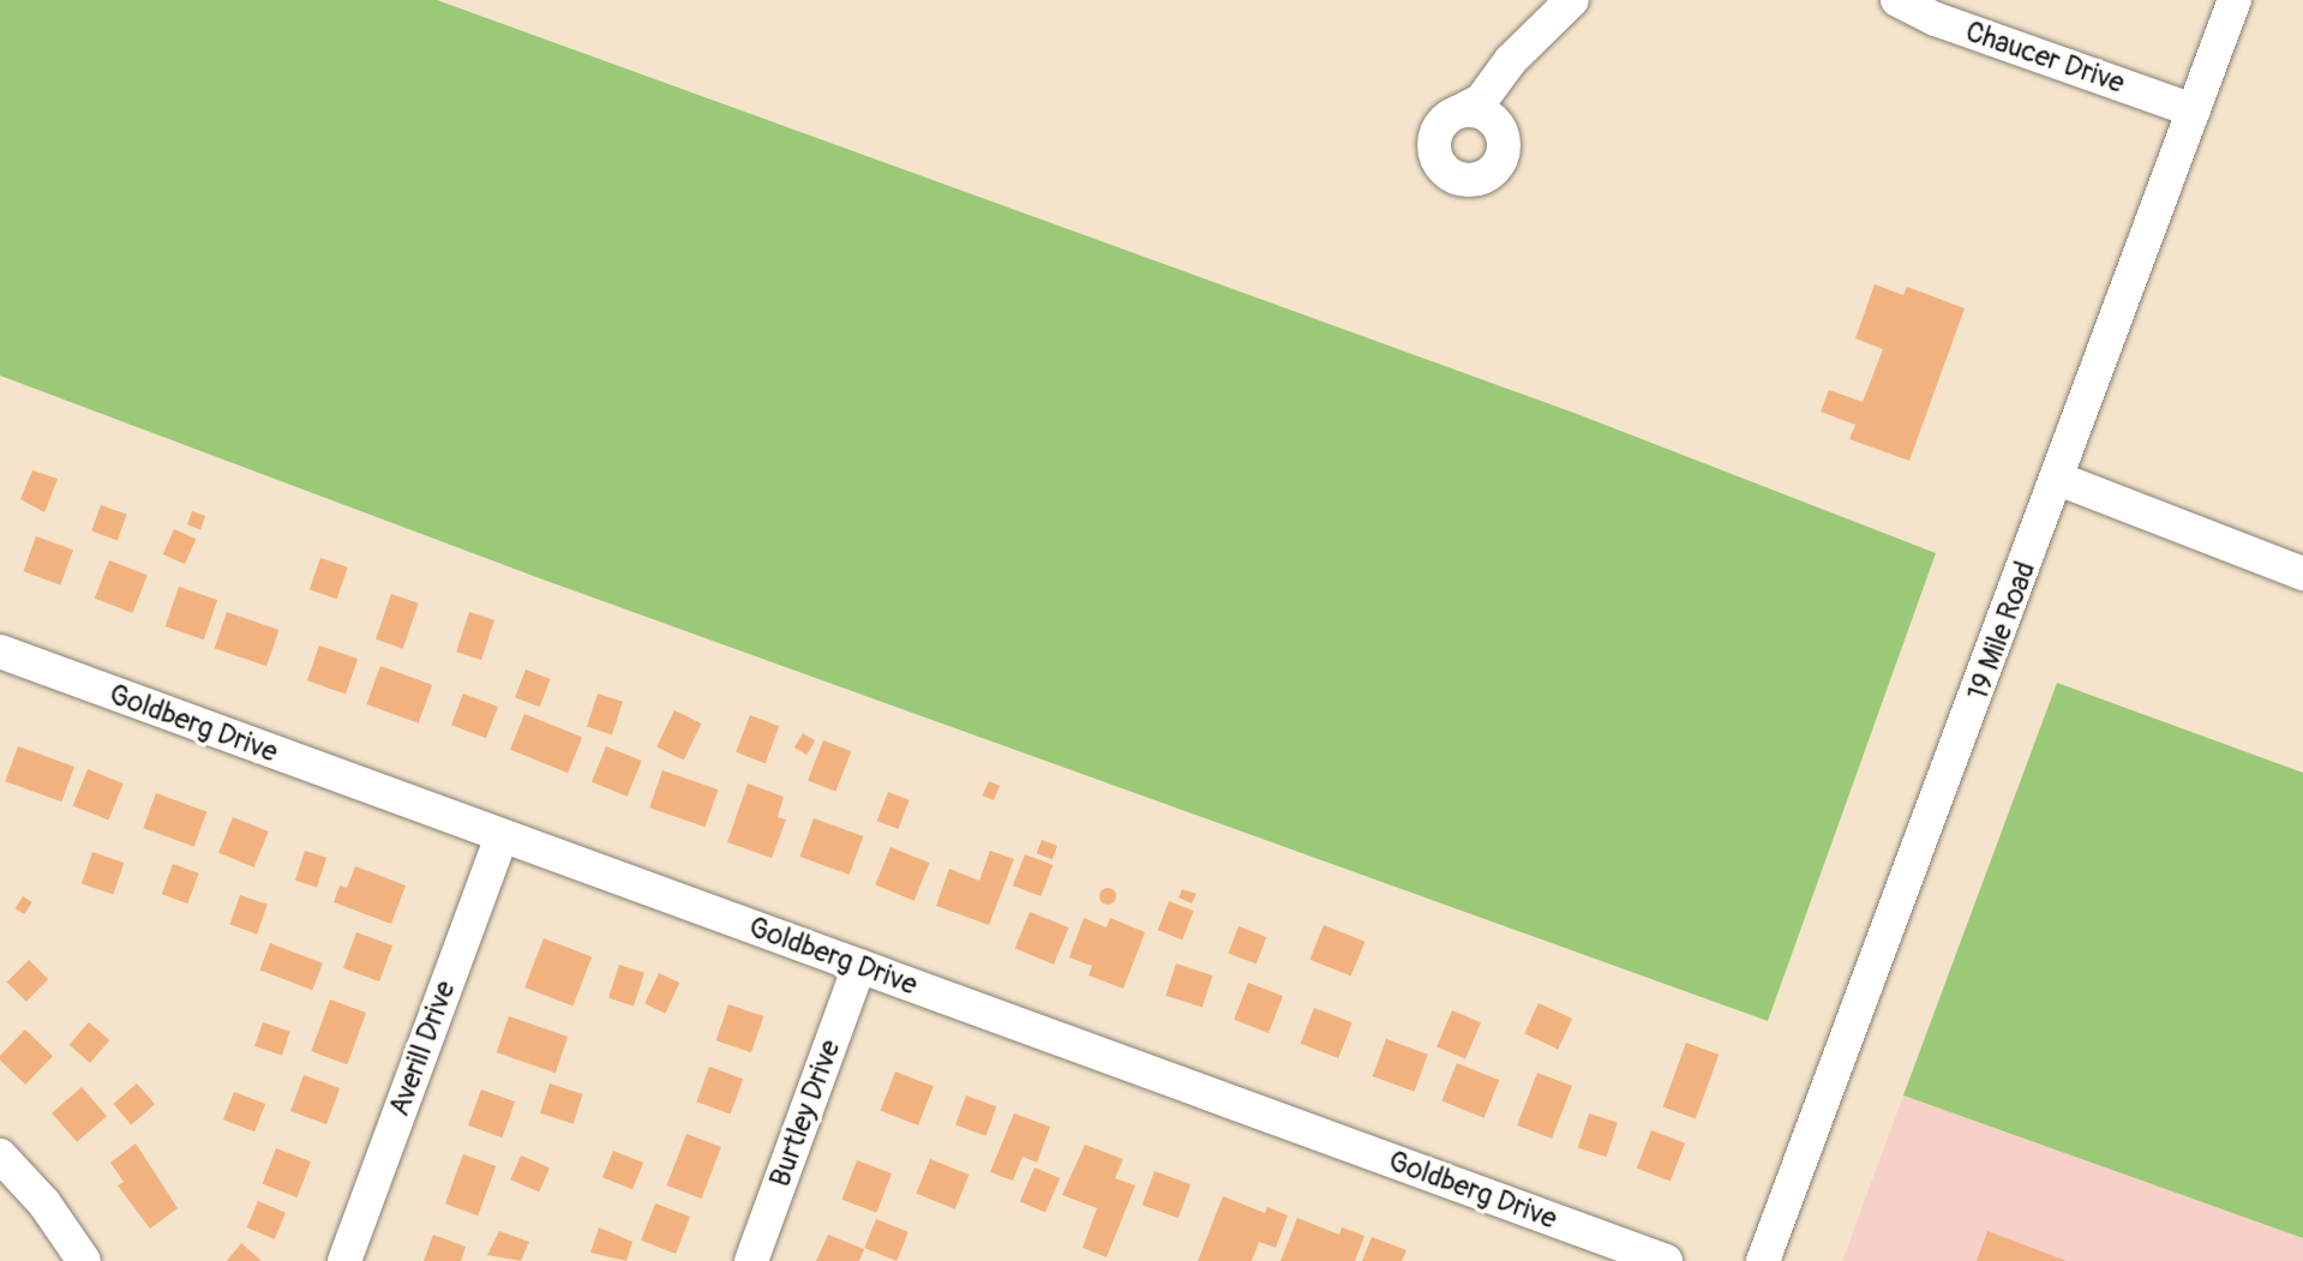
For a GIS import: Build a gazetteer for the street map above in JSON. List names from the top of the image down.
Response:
{
  "streets": {
    "street": [
      "Chaucer Drive",
      "19 Mile Road",
      "Goldberg Drive",
      "Averill Drive",
      "Burtley Drive"
    ]
  },
  "crossings": [
    ["Chaucer Drive", "19 Mile Road"],
    ["Goldberg Drive", "Averill Drive"],
    ["Goldberg Drive", "Burtley Drive"]
  ]
}
